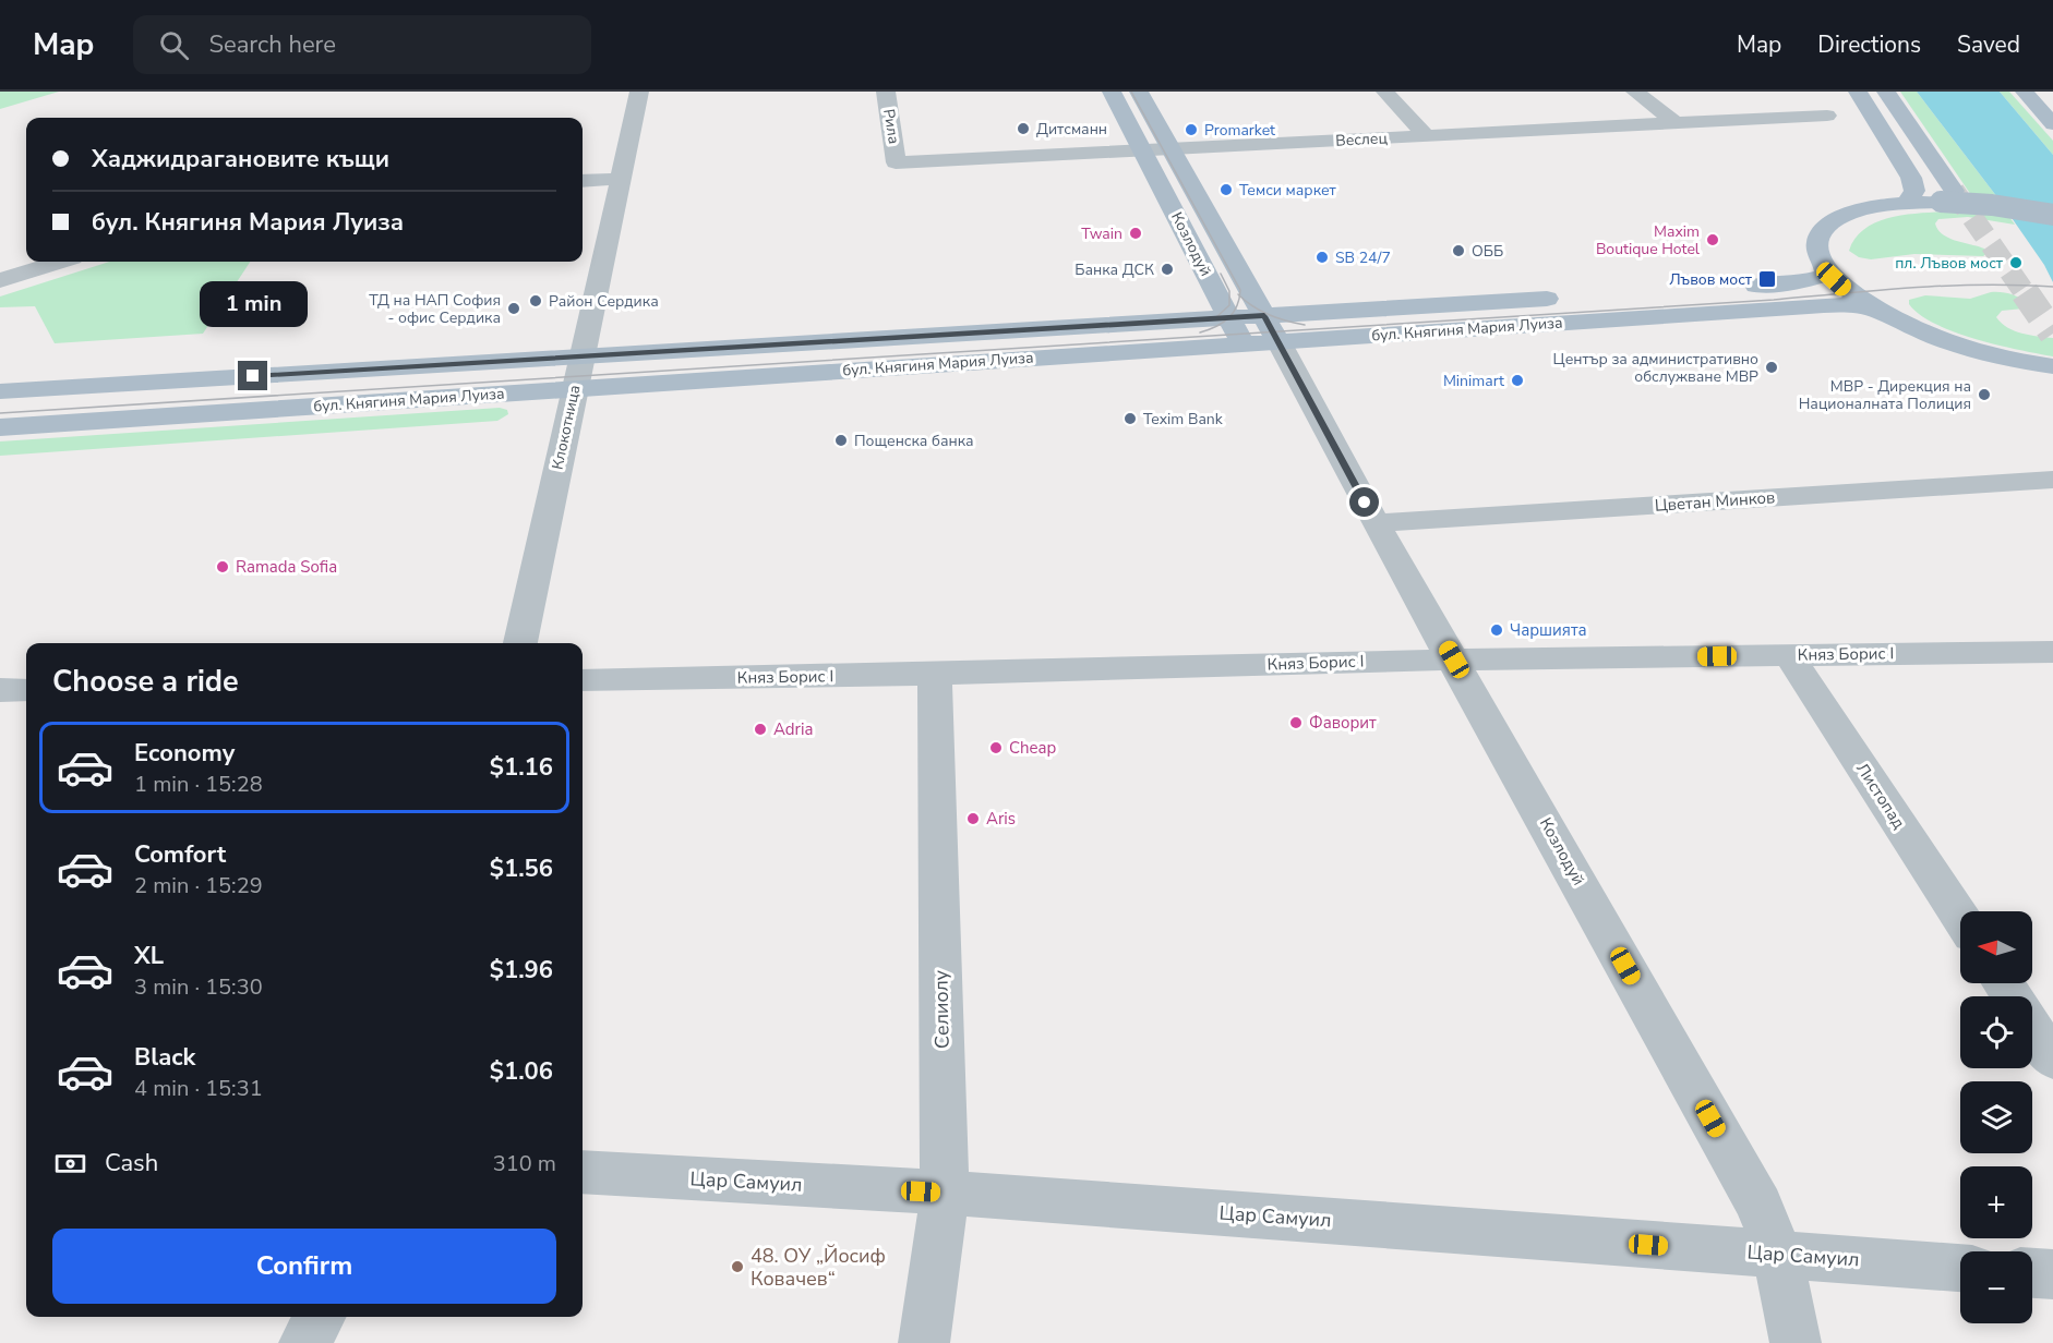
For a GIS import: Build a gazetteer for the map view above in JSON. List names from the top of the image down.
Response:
{
  "streets": {
    "main road": ["Козлодуй", "бул. Княгиня Мария Луиза"],
    "street": [
      "Рила",
      "Веслец",
      "Клокотница",
      "Цветан Минков",
      "Княз Борис I",
      "Листопад",
      "Селиолу",
      "Цар Самуил"
    ]
  },
  "crossings": [
    ["Рила", "Веслец"],
    ["Веслец", "Козлодуй"],
    ["Козлодуй", "бул. Княгиня Мария Луиза"],
    ["Козлодуй", "Цветан Минков"],
    ["Козлодуй", "Княз Борис I"],
    ["Козлодуй", "Цар Самуил"],
    ["бул. Княгиня Мария Луиза", "Клокотница"],
    ["Княз Борис I", "Листопад"],
    ["Княз Борис I", "Селиолу"],
    ["Селиолу", "Цар Самуил"]
  ],
  "places": {
    "other": [
      "Дитсманн",
      "Promarket",
      "Темси маркет",
      "Twain",
      "Maxim Boutique Hotel",
      "ОББ",
      "SB 24/7",
      "пл. Лъвов мост",
      "Банка ДСК",
      "Район Сердика",
      "ТД на НАП София - офис Сердика",
      "Център за административно обслужване МВР",
      "Minimart",
      "МВР - Дирекция на Националната Полиция",
      "Texim Bank",
      "Пощенска банка",
      "Ramada Sofia",
      "Чаршията",
      "Фаворит",
      "Adria",
      "Cheap",
      "Aris",
      "48. ОУ „Йосиф Ковачев“"
    ],
    "transit": ["Лъвов мост"]
  },
  "north": "left",
  "page": {
    "header": "Map",
    "search": "Search here",
    "nav": ["Map", "Directions", "Saved"],
    "banner": ["Хаджидрагановите къщи", "бул. Княгиня Мария Луиза"],
    "bubble": "1 min",
    "heading": "Choose a ride",
    "list": [
      {
        "name": "Economy",
        "note": "1 min · 15:28",
        "value": "$1.16"
      },
      {
        "name": "Comfort",
        "note": "2 min · 15:29",
        "value": "$1.56"
      },
      {
        "name": "XL",
        "note": "3 min · 15:30",
        "value": "$1.96"
      },
      {
        "name": "Black",
        "note": "4 min · 15:31",
        "value": "$1.06"
      }
    ],
    "map_buttons": ["+", "−"],
    "pay": ["Cash", "310 m"],
    "buttons": "Confirm"
  }
}
